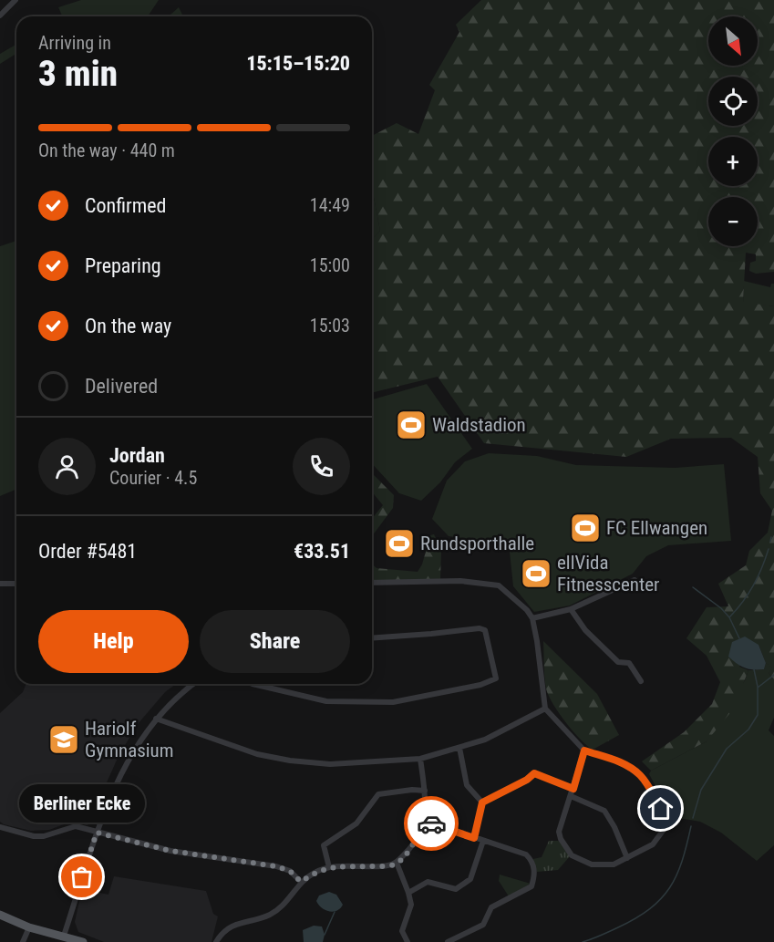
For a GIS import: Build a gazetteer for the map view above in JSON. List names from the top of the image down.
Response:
{
  "places": {
    "sports": [
      "Waldstadion",
      "FC Ellwangen",
      "Rundsporthalle",
      "ellVida Fitnesscenter"
    ],
    "school or university": ["Hariolf Gymnasium"],
    "other": ["Berliner Ecke"]
  },
  "north": "bottom right",
  "page": {
    "map_buttons": ["+", "−"],
    "heading": ["3 min", "Arriving in", "15:15–15:20"],
    "panel": [
      "Jordan",
      "Courier · 4.5",
      "Order #5481",
      "€33.51"
    ],
    "bar": "On the way · 440 m",
    "list": [
      ["Confirmed", "14:49"],
      ["Preparing", "15:00"],
      ["On the way", "15:03"],
      "Delivered"
    ],
    "buttons": ["Help", "Share"],
    "bubble": "Berliner Ecke"
  }
}
